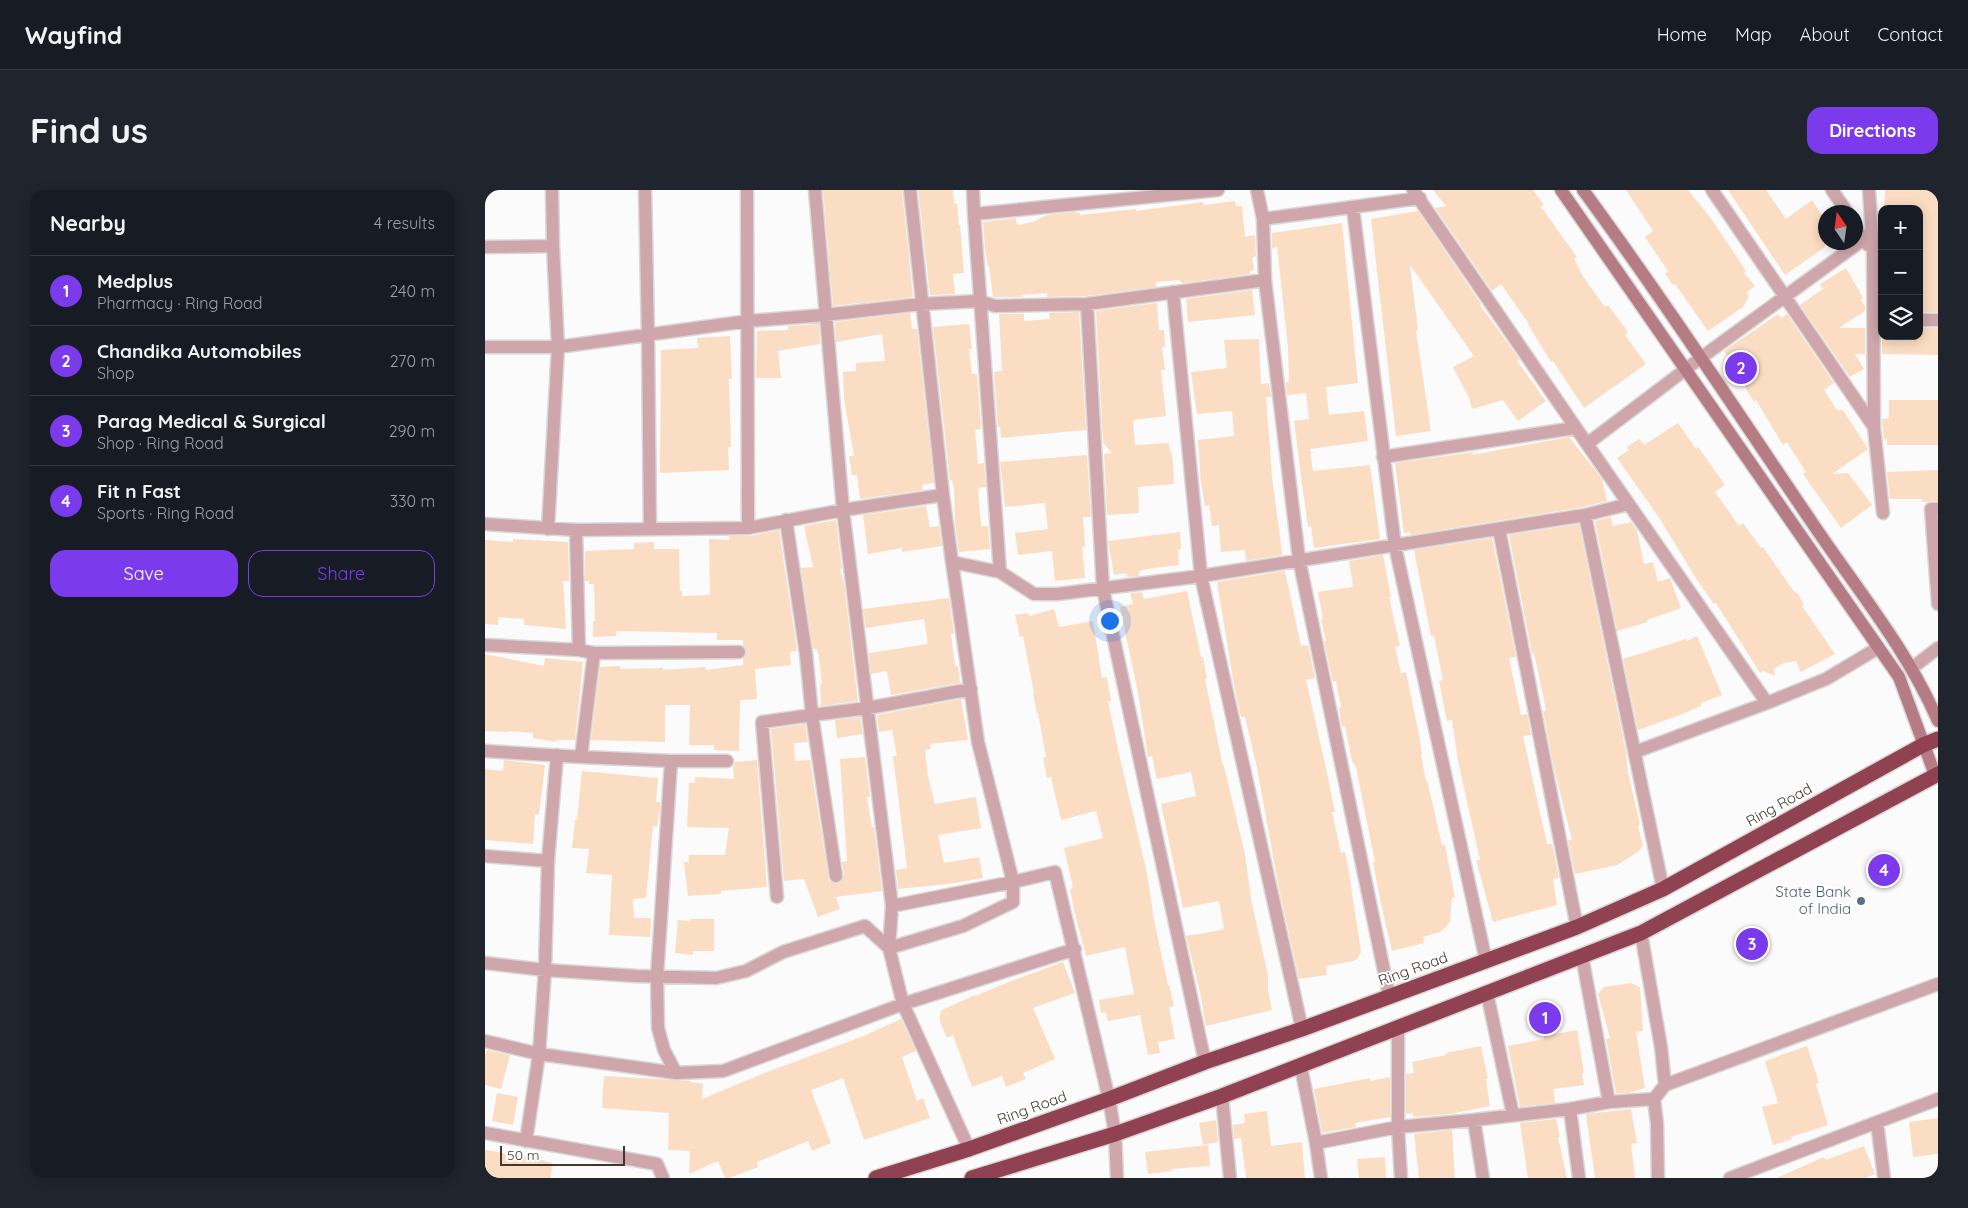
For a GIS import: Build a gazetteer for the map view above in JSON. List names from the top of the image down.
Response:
{
  "streets": {
    "highway": ["Ring Road"]
  },
  "places": ["State Bank of India"],
  "scale_bar": "50 m",
  "north": "top",
  "page": {
    "header": "Wayfind",
    "nav": [
      "Home",
      "Map",
      "About",
      "Contact"
    ],
    "buttons": [
      "Directions",
      ["Save", "Share"]
    ],
    "title": "Find us",
    "heading": ["Nearby", "4 results"],
    "map_buttons": ["+", "−"],
    "list": [
      {
        "mark": "1",
        "name": "Medplus",
        "note": "Pharmacy · Ring Road",
        "value": "240 m"
      },
      {
        "mark": "2",
        "name": "Chandika Automobiles",
        "note": "Shop",
        "value": "270 m"
      },
      {
        "mark": "3",
        "name": "Parag Medical & Surgical",
        "note": "Shop · Ring Road",
        "value": "290 m"
      },
      {
        "mark": "4",
        "name": "Fit n Fast",
        "note": "Sports · Ring Road",
        "value": "330 m"
      }
    ],
    "pins": [
      "2",
      "4",
      "3",
      "1"
    ],
    "scale": "50 m"
  }
}
